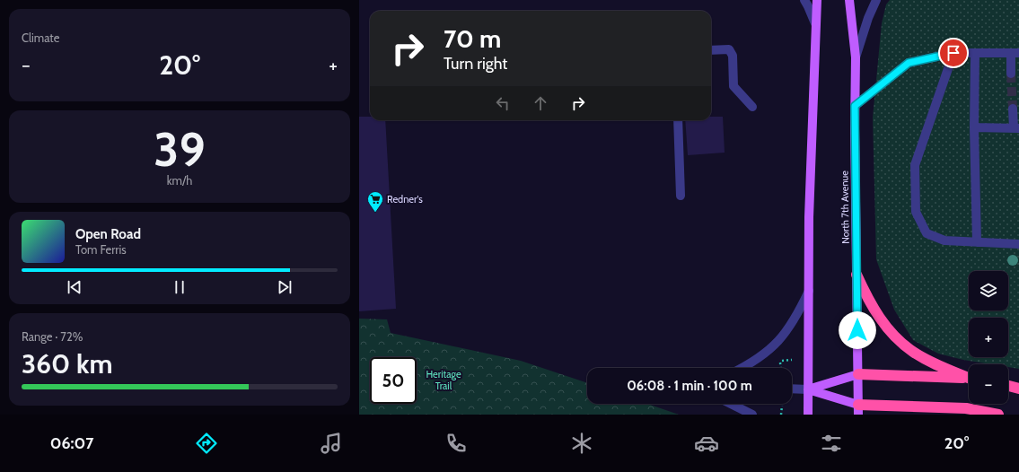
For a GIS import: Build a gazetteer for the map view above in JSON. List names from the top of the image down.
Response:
{
  "streets": {
    "main road": ["North 7th Avenue"]
  },
  "parks": ["Heritage Trail"],
  "places": {
    "supermarket": ["Redner's"]
  },
  "page": {
    "tile": [
      "Climate",
      ["39", "km/h"],
      ["Range · 72%", "360 km"]
    ],
    "turn": ["70 m", "Turn right"],
    "heat": ["−", "20°", "+"],
    "song": ["Open Road", "Tom Ferris"],
    "map_buttons": ["+", "−"],
    "limit": "50",
    "trip": "06:08 · 1 min · 100 m",
    "tabs": ["06:07", "20°"]
  }
}
